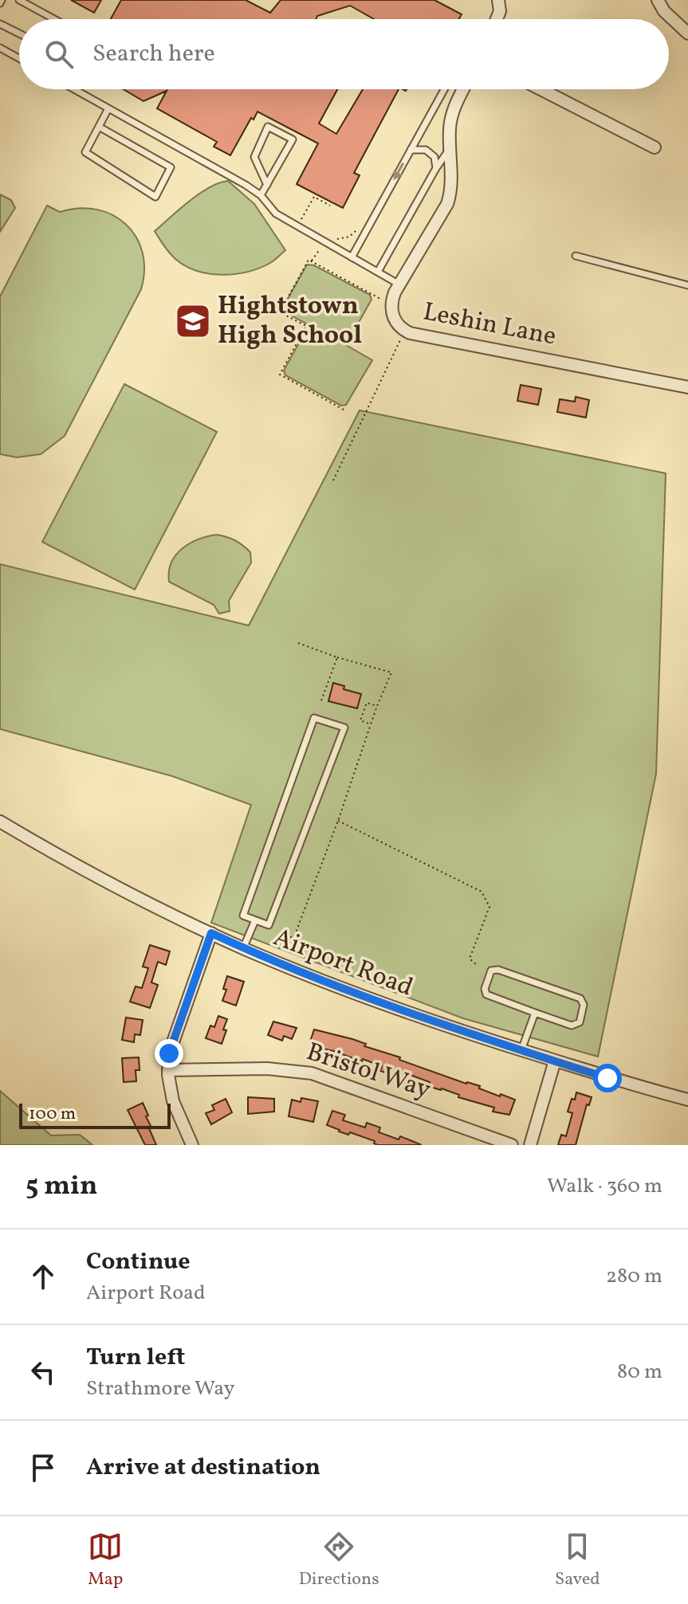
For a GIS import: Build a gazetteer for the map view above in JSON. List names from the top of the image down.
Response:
{
  "streets": {
    "street": ["Leshin Lane", "Airport Road", "Bristol Way"]
  },
  "places": {
    "school or university": ["Hightstown High School"]
  },
  "scale_bar": "100 m",
  "page": {
    "search": "Search here",
    "scale": "100 m",
    "heading": ["5 min", "Walk · 360 m"],
    "list": [
      ["Continue", "Airport Road", "280 m"],
      ["Turn left", "Strathmore Way", "80 m"],
      "Arrive at destination"
    ],
    "nav": ["Map", "Directions", "Saved"]
  }
}
